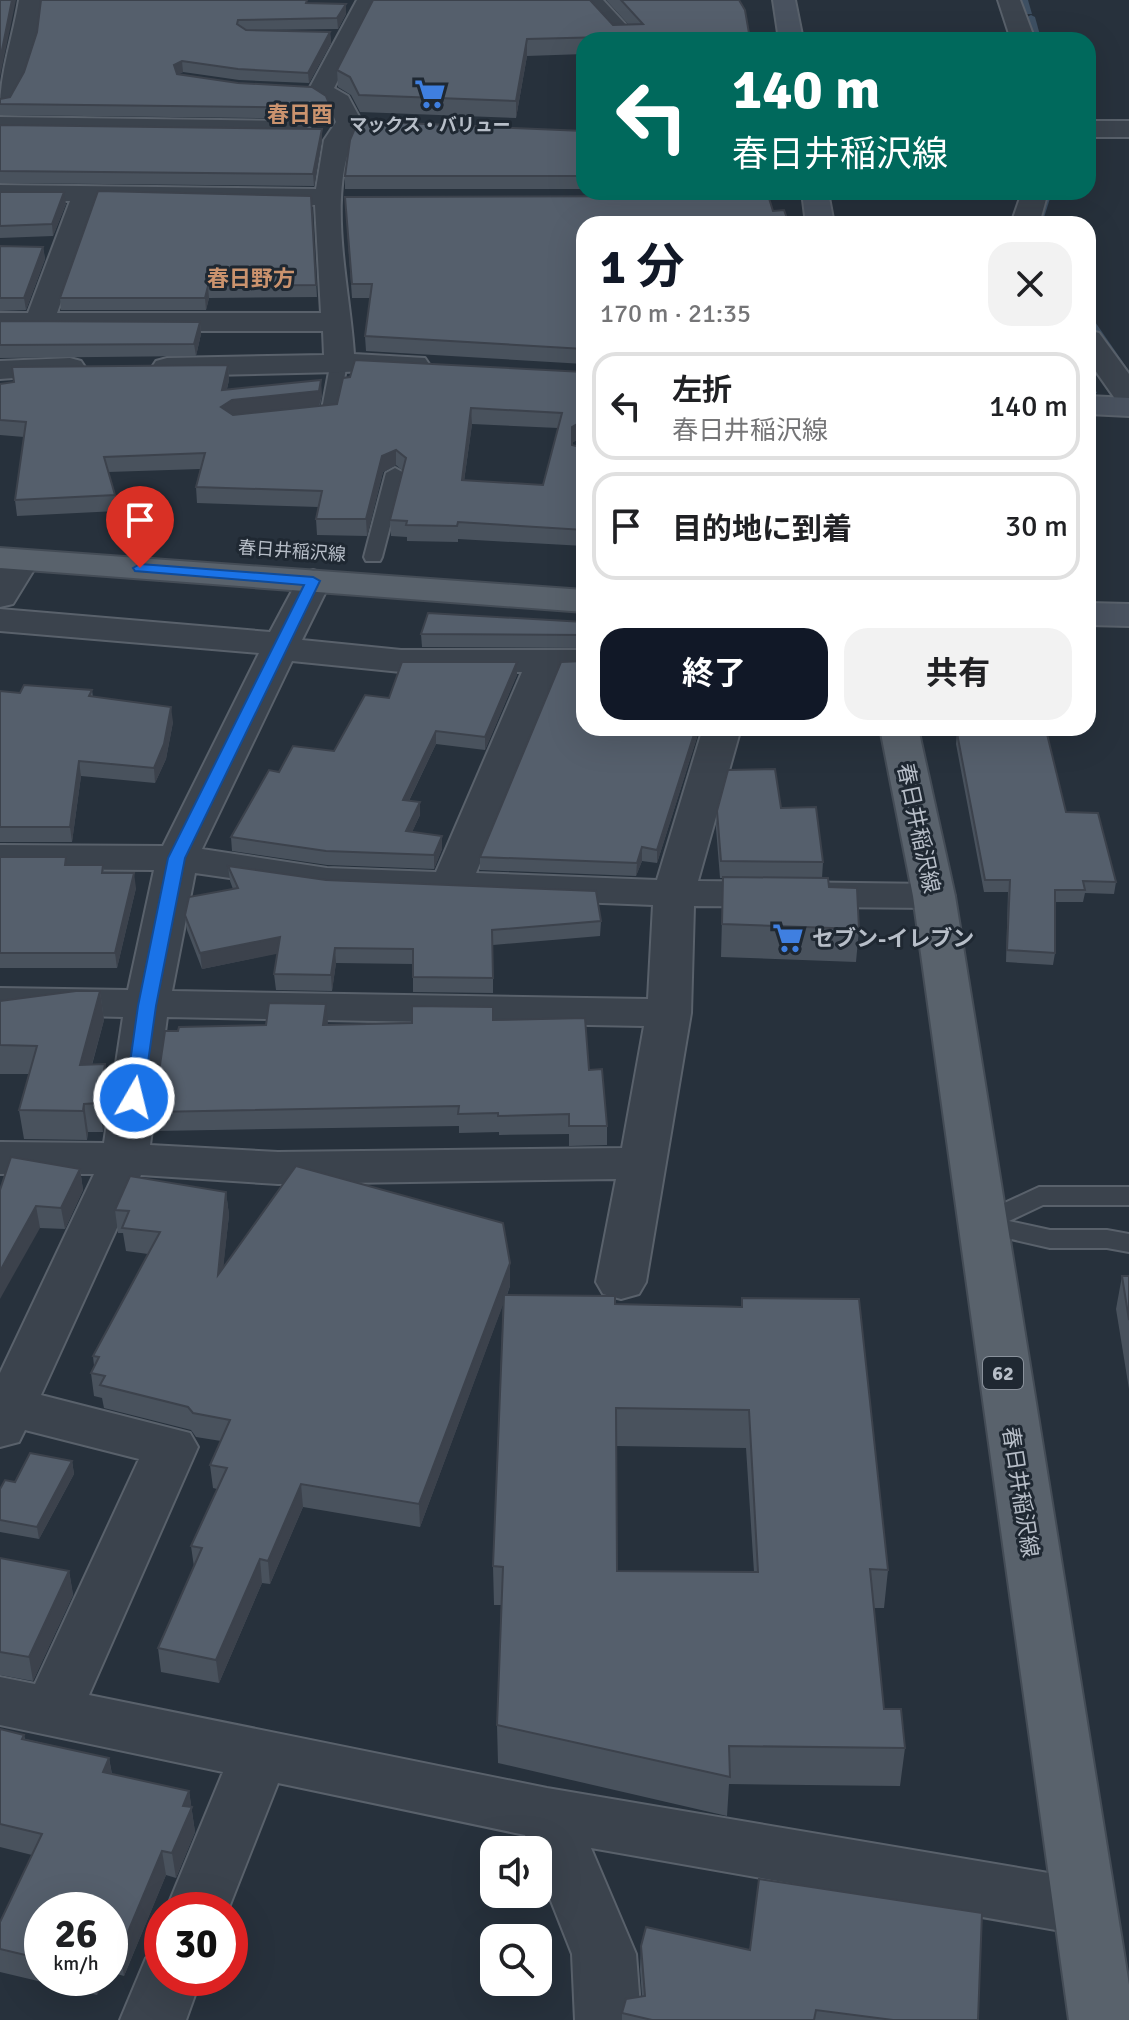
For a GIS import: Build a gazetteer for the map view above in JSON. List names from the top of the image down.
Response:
{
  "streets": {
    "main road": ["春日井稲沢線", "62"]
  },
  "districts": ["春日酉", "春日野方"],
  "places": {
    "supermarket": ["マックス・バリュー", "セブン-イレブン"]
  },
  "page": {
    "turn": ["140 m", "春日井稲沢線"],
    "heading": ["1 分", "170 m · 21:35"],
    "list": [
      {
        "name": "左折",
        "note": "春日井稲沢線",
        "value": "140 m"
      },
      {
        "name": "目的地に到着",
        "value": "30 m"
      }
    ],
    "buttons": ["終了", "共有"],
    "speed": "26 km/h",
    "limit": "30"
  }
}
